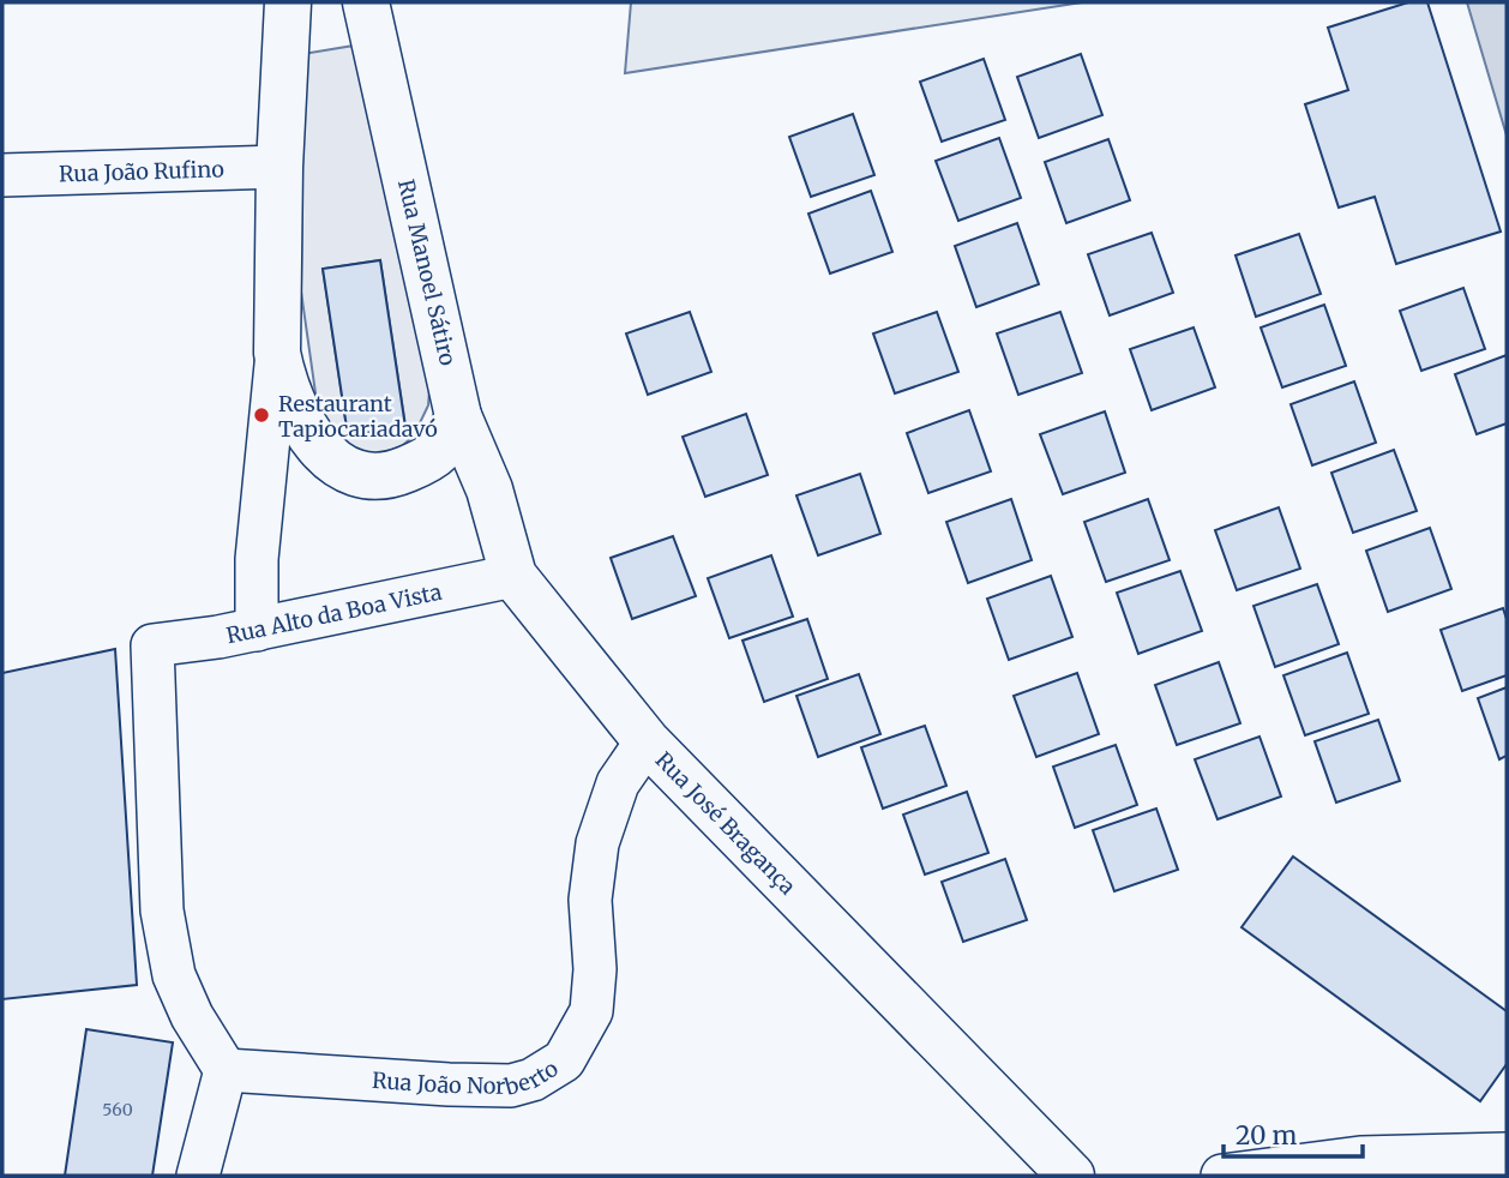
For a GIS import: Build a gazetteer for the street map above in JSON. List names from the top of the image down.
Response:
{
  "streets": {
    "main road": ["Rua Manoel Sátiro", "Rua José Bragança"],
    "street": ["Rua João Rufino", "Rua Alto da Boa Vista", "Rua João Norberto"]
  },
  "crossings": [
    ["Rua Manoel Sátiro", "Rua José Bragança"],
    ["Rua Alto da Boa Vista", "Rua José Bragança"],
    ["Rua Alto da Boa Vista", "Rua João Norberto"],
    ["Rua José Bragança", "Rua João Norberto"]
  ],
  "places": ["Restaurant Tapiocariadavó"],
  "house_numbers": ["560"],
  "scale_bar": "20 m"
}
